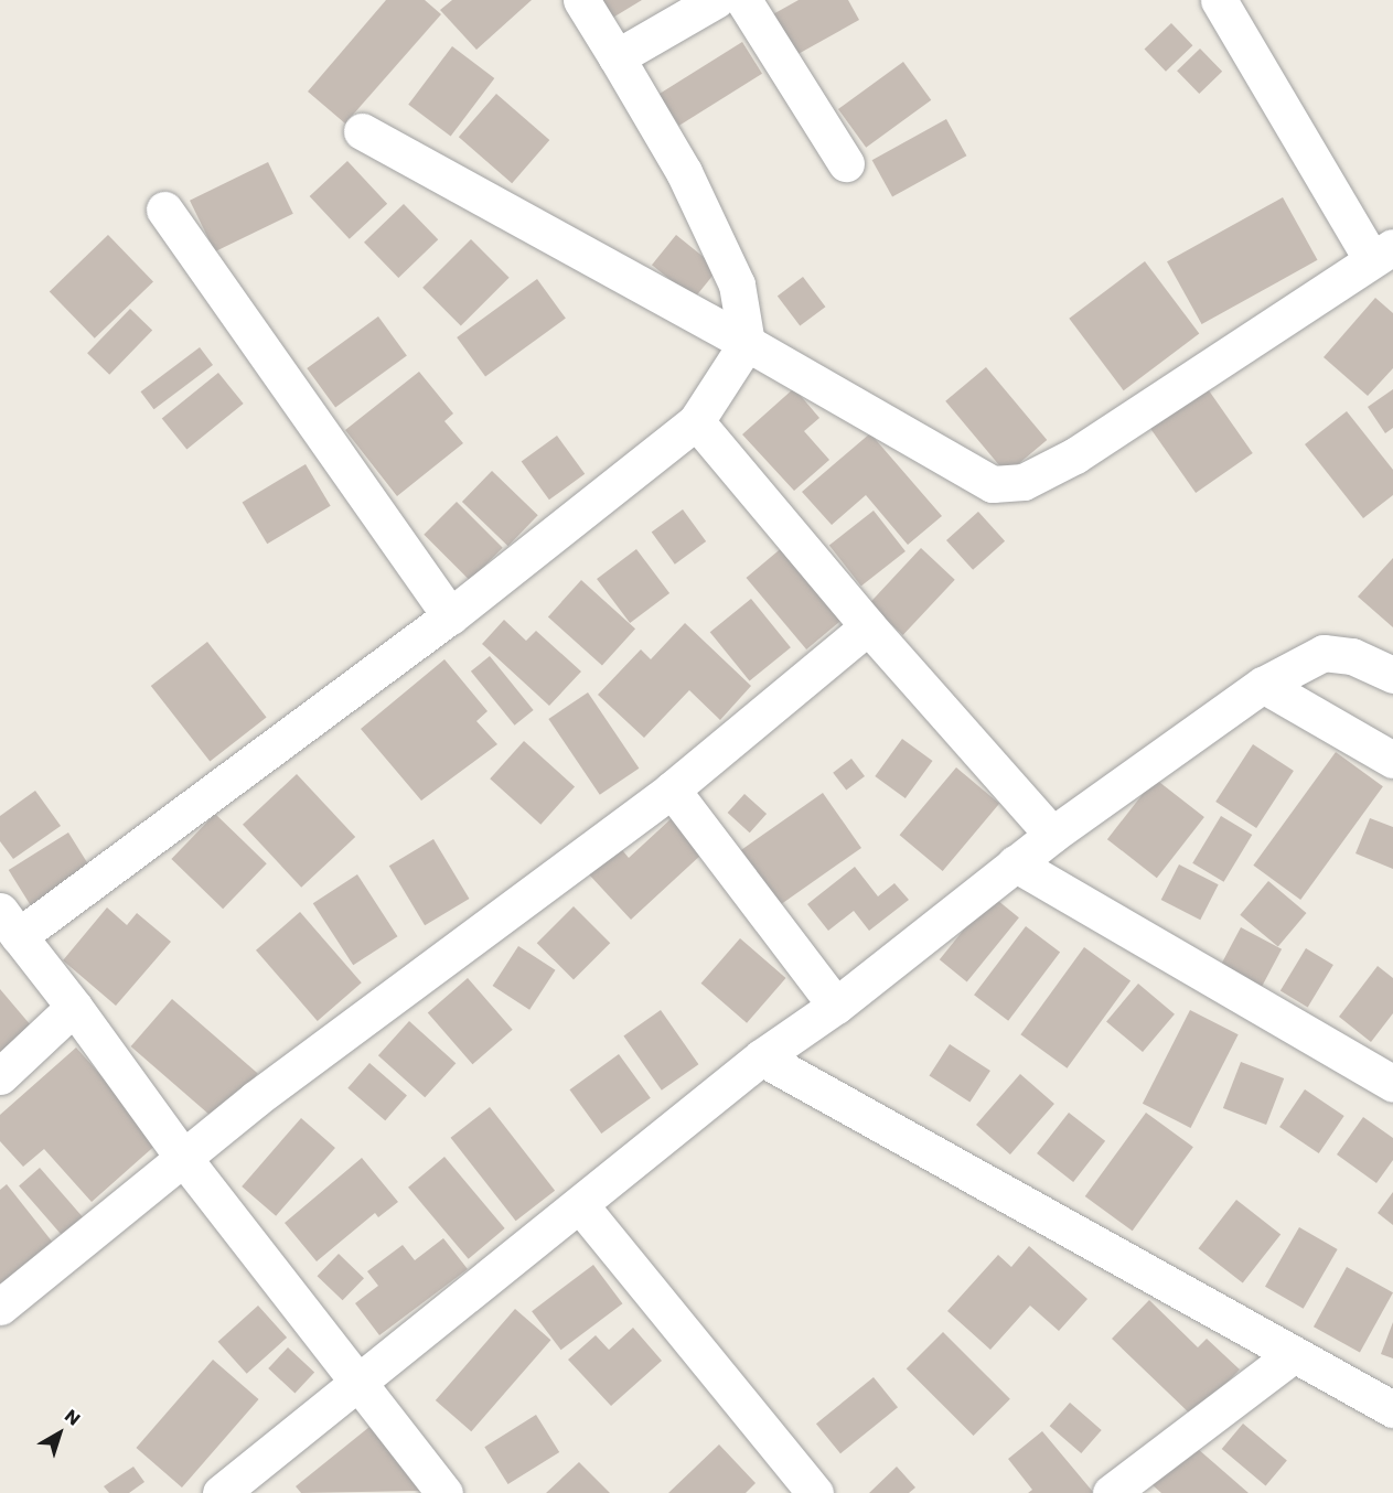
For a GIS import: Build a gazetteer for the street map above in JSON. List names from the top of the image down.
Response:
{
  "north": "top right"
}
